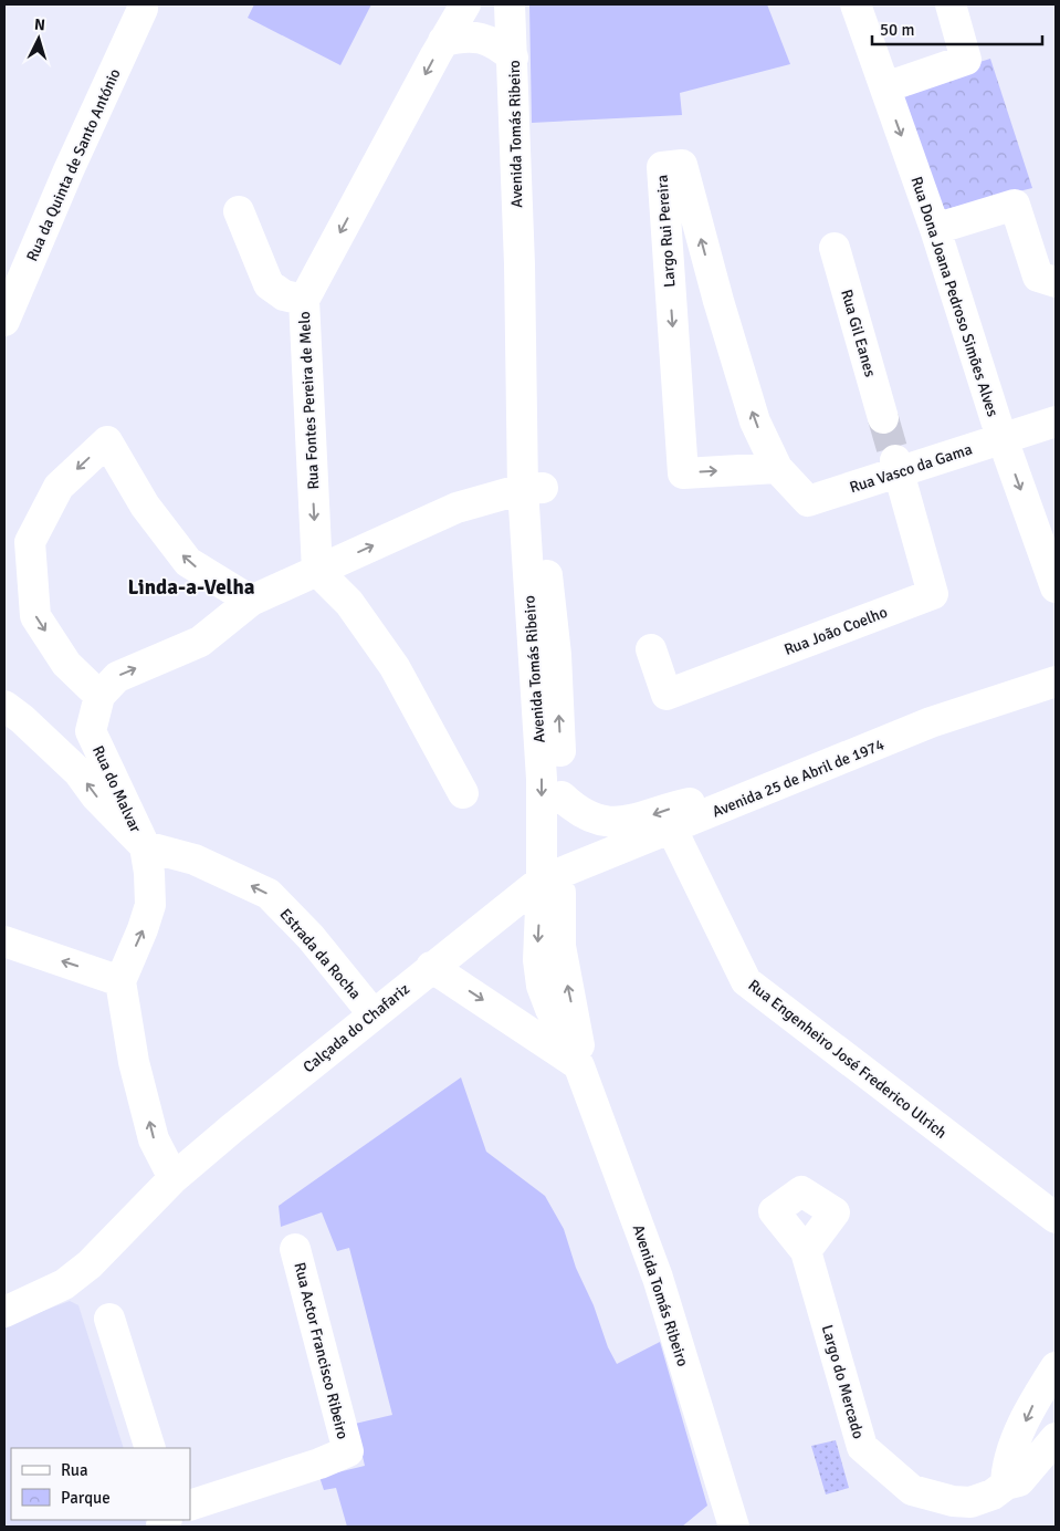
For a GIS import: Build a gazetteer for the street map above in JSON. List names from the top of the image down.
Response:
{
  "streets": {
    "street": [
      "Avenida Tomás Ribeiro",
      "Rua da Quinta de Santo António",
      "Largo Rui Pereira",
      "Rua Dona Joana Pedroso Simões Alves",
      "Rua Gil Eanes",
      "Rua Fontes Pereira de Melo",
      "Rua Vasco da Gama",
      "Rua João Coelho",
      "Avenida 25 de Abril de 1974",
      "Rua do Malvar",
      "Estrada da Rocha",
      "Calçada do Chafariz",
      "Rua Engenheiro José Frederico Ulrich",
      "Rua Actor Francisco Ribeiro",
      "Largo do Mercado"
    ]
  },
  "crossings": [
    ["Avenida Tomás Ribeiro", "Avenida 25 de Abril de 1974"],
    ["Avenida Tomás Ribeiro", "Calçada do Chafariz"],
    ["Largo Rui Pereira", "Rua Vasco da Gama"],
    ["Rua Dona Joana Pedroso Simões Alves", "Rua Vasco da Gama"],
    ["Rua Vasco da Gama", "Rua João Coelho"],
    ["Avenida 25 de Abril de 1974", "Calçada do Chafariz"],
    ["Avenida 25 de Abril de 1974", "Rua Engenheiro José Frederico Ulrich"],
    ["Rua do Malvar", "Estrada da Rocha"],
    ["Estrada da Rocha", "Calçada do Chafariz"]
  ],
  "one_way": ["Rua Dona Joana Pedroso Simões Alves", "Rua Fontes Pereira de Melo", "Rua do Malvar"],
  "districts": ["Linda-a-Velha"],
  "legend": ["Rua", "Parque"],
  "scale_bar": "50 m",
  "north": "top"
}
